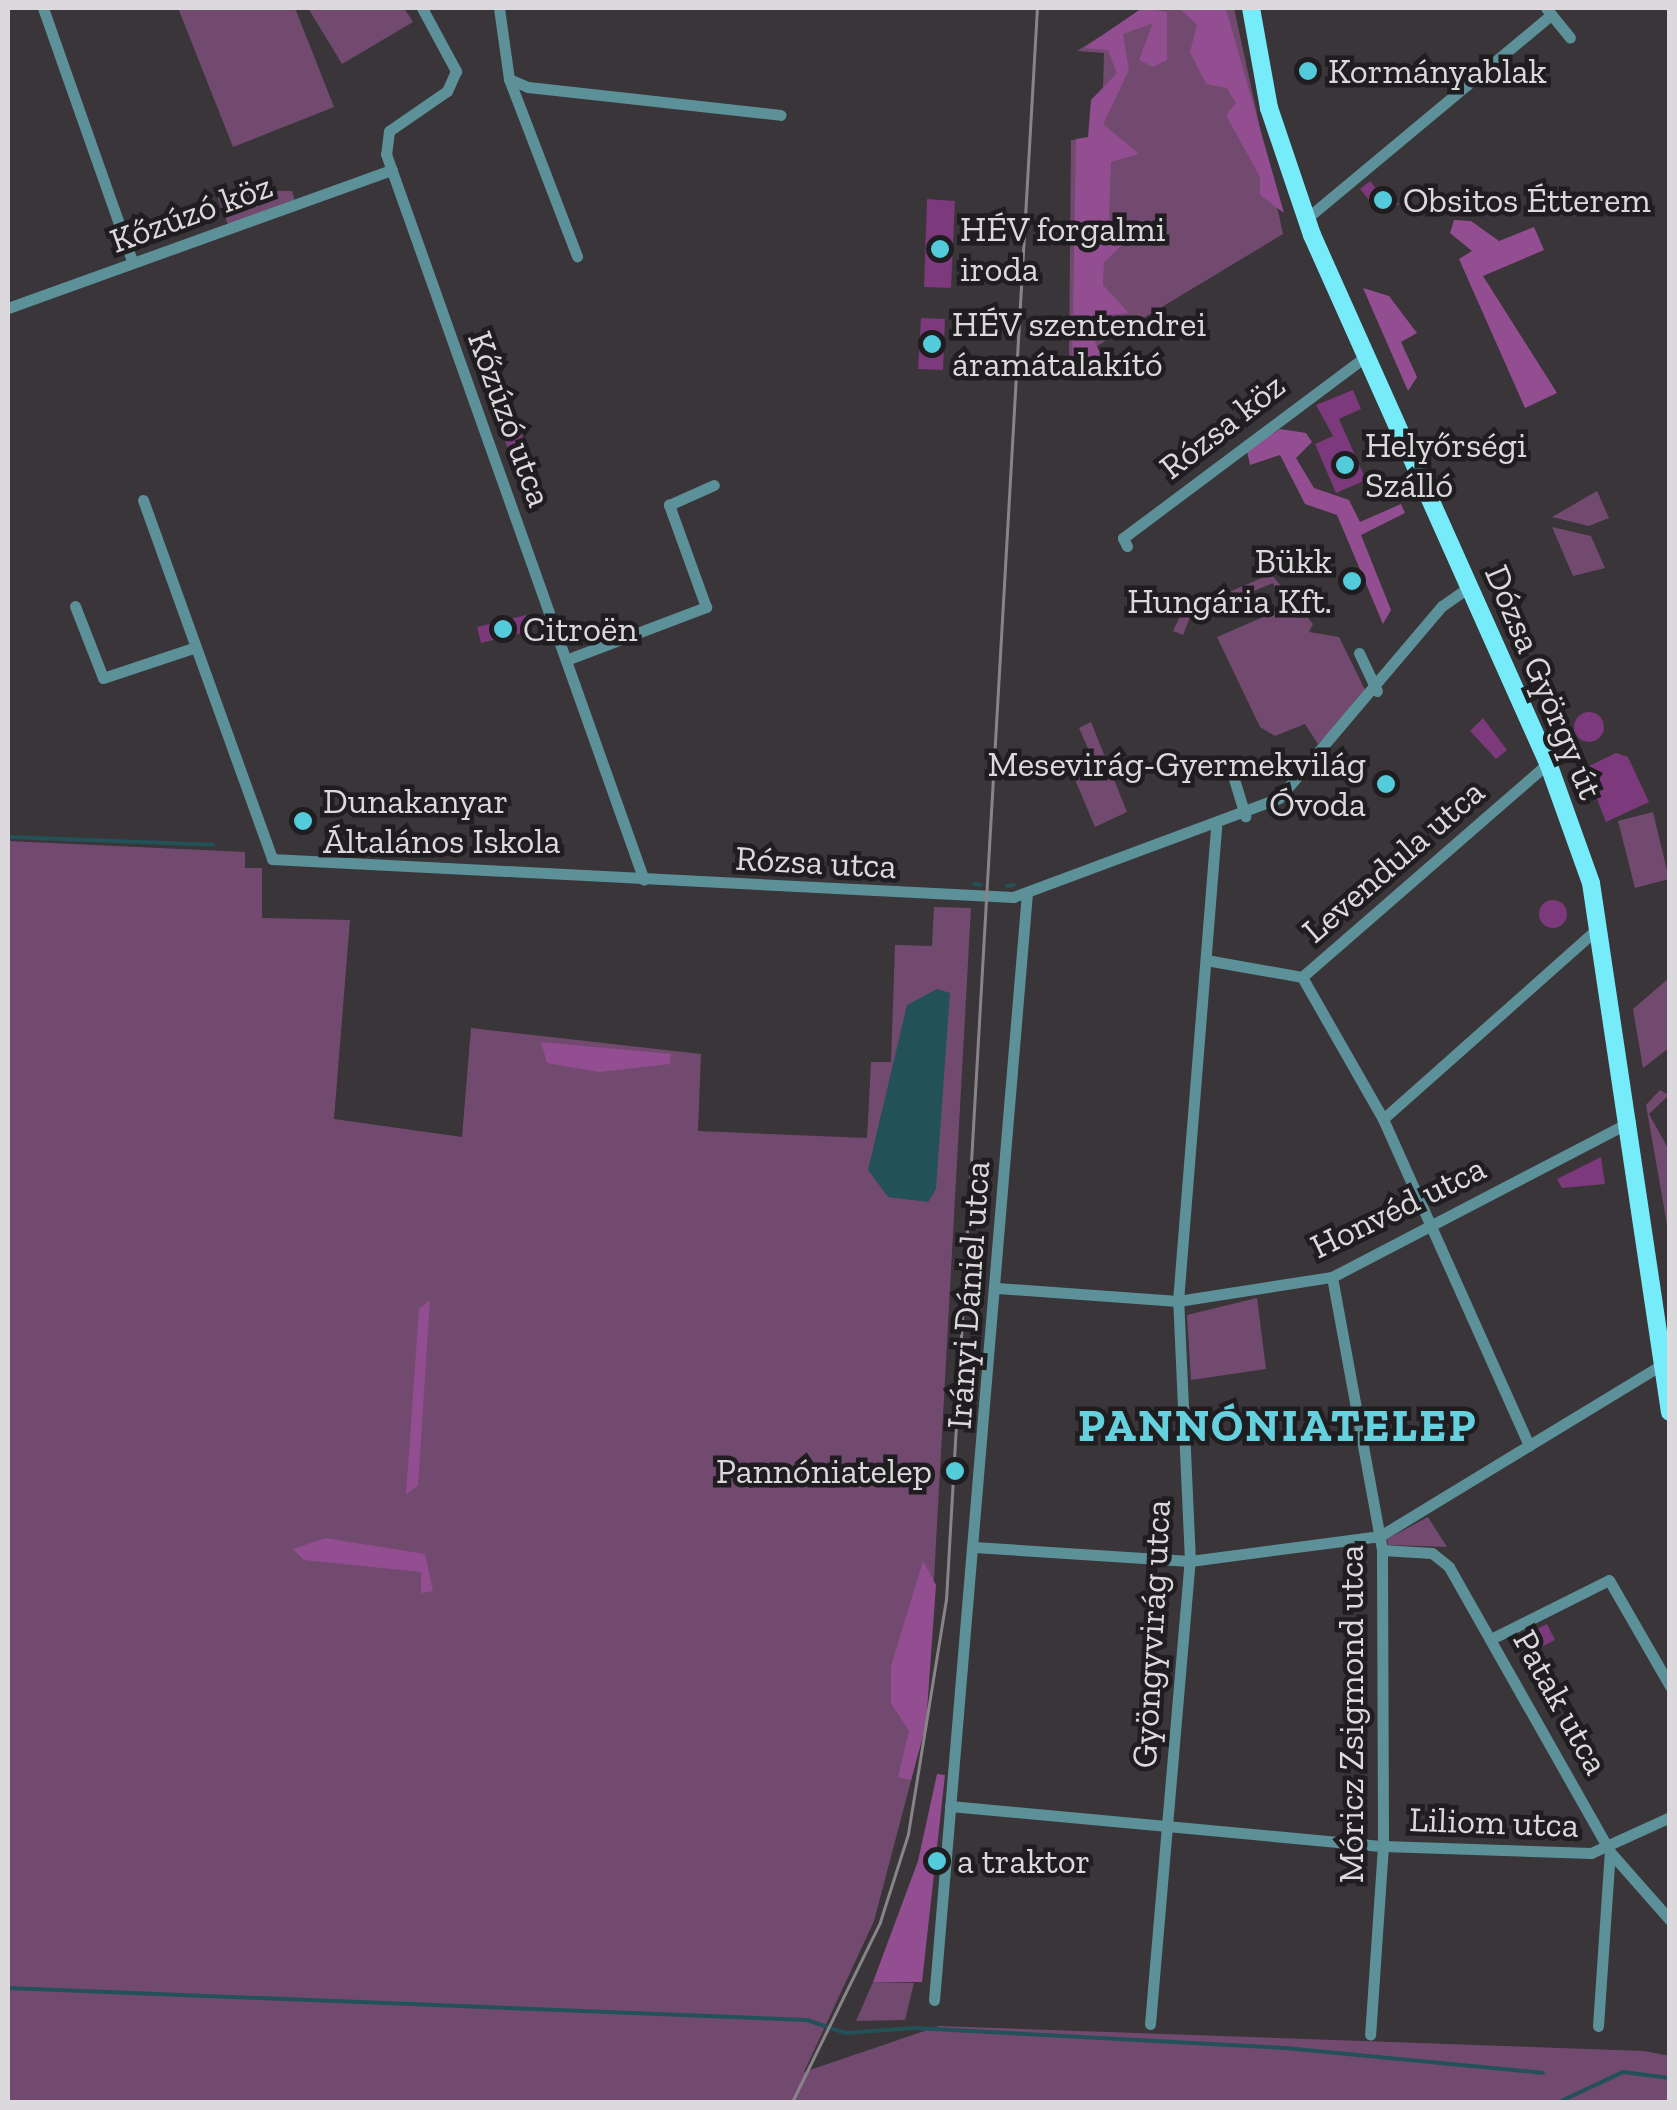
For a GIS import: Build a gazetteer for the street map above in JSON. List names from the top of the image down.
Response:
{
  "streets": {
    "main road": ["Dózsa György út"],
    "street": [
      "Kőzúzó köz",
      "Kőzúzó utca",
      "Rózsa köz",
      "Levendula utca",
      "Rózsa utca",
      "Honvéd utca",
      "Irányi Dániel utca",
      "Gyöngyvirág utca",
      "Patak utca",
      "Móricz Zsigmond utca",
      "Liliom utca"
    ]
  },
  "crossings": [
    ["Kőzúzó köz", "Kőzúzó utca"],
    ["Kőzúzó utca", "Rózsa utca"],
    ["Rózsa köz", "Dózsa György út"],
    ["Dózsa György út", "Levendula utca"],
    ["Dózsa György út", "Rózsa utca"],
    ["Dózsa György út", "Honvéd utca"],
    ["Levendula utca", "Gyöngyvirág utca"],
    ["Rózsa utca", "Irányi Dániel utca"],
    ["Rózsa utca", "Gyöngyvirág utca"],
    ["Honvéd utca", "Irányi Dániel utca"],
    ["Honvéd utca", "Gyöngyvirág utca"],
    ["Honvéd utca", "Móricz Zsigmond utca"],
    ["Irányi Dániel utca", "Liliom utca"],
    ["Gyöngyvirág utca", "Liliom utca"],
    ["Patak utca", "Móricz Zsigmond utca"],
    ["Patak utca", "Liliom utca"],
    ["Móricz Zsigmond utca", "Liliom utca"]
  ],
  "districts": ["PANNÓNIATELEP"],
  "places": [
    "Kormányablak",
    "Obsitos Étterem",
    "HÉV forgalmi iroda",
    "HÉV szentendrei áramátalakító",
    "Helyőrségi Szálló",
    "Bükk Hungária Kft.",
    "Citroën",
    "Mesevirág-Gyermekvilág Óvoda",
    "Dunakanyar Általános Iskola",
    "Pannóniatelep",
    "a traktor"
  ]
}
